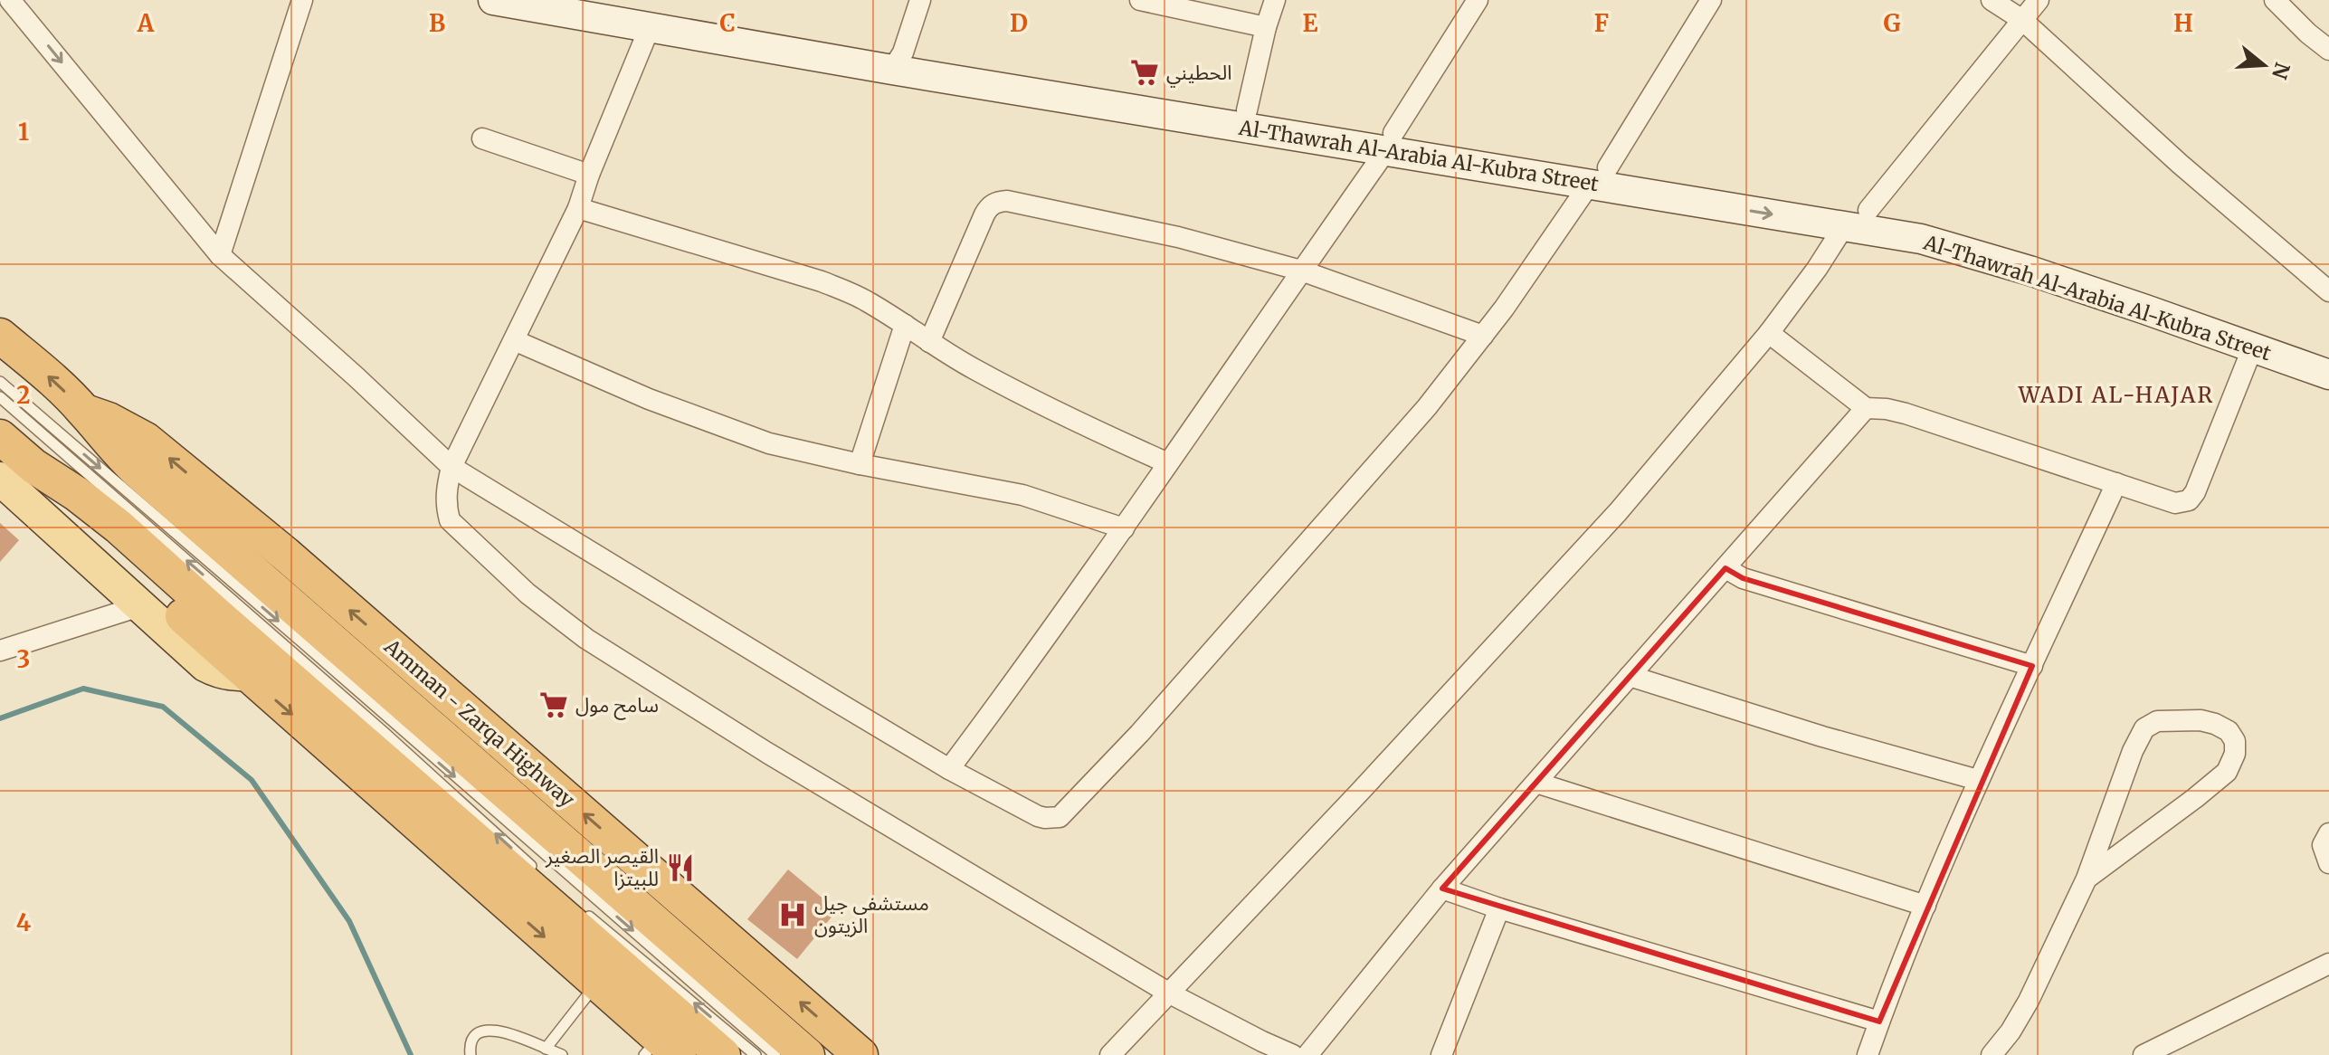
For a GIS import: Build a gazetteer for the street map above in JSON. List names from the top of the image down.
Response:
{
  "streets": {
    "highway": ["Amman - Zarqa Highway"],
    "main road": ["Al-Thawrah Al-Arabia Al-Kubra Street"]
  },
  "districts": ["WADI AL-HAJAR"],
  "places": {
    "supermarket": ["الحطيني", "سامح مول"],
    "restaurant": ["القيصر الصغير للبيتزا"],
    "hospital": ["مستشفى جيل الزيتون"]
  },
  "north": "right",
  "grid": {
    "columns": [
      "A",
      "B",
      "C",
      "D",
      "E",
      "F",
      "G",
      "H"
    ],
    "rows": [
      "1",
      "2",
      "3",
      "4"
    ]
  }
}
